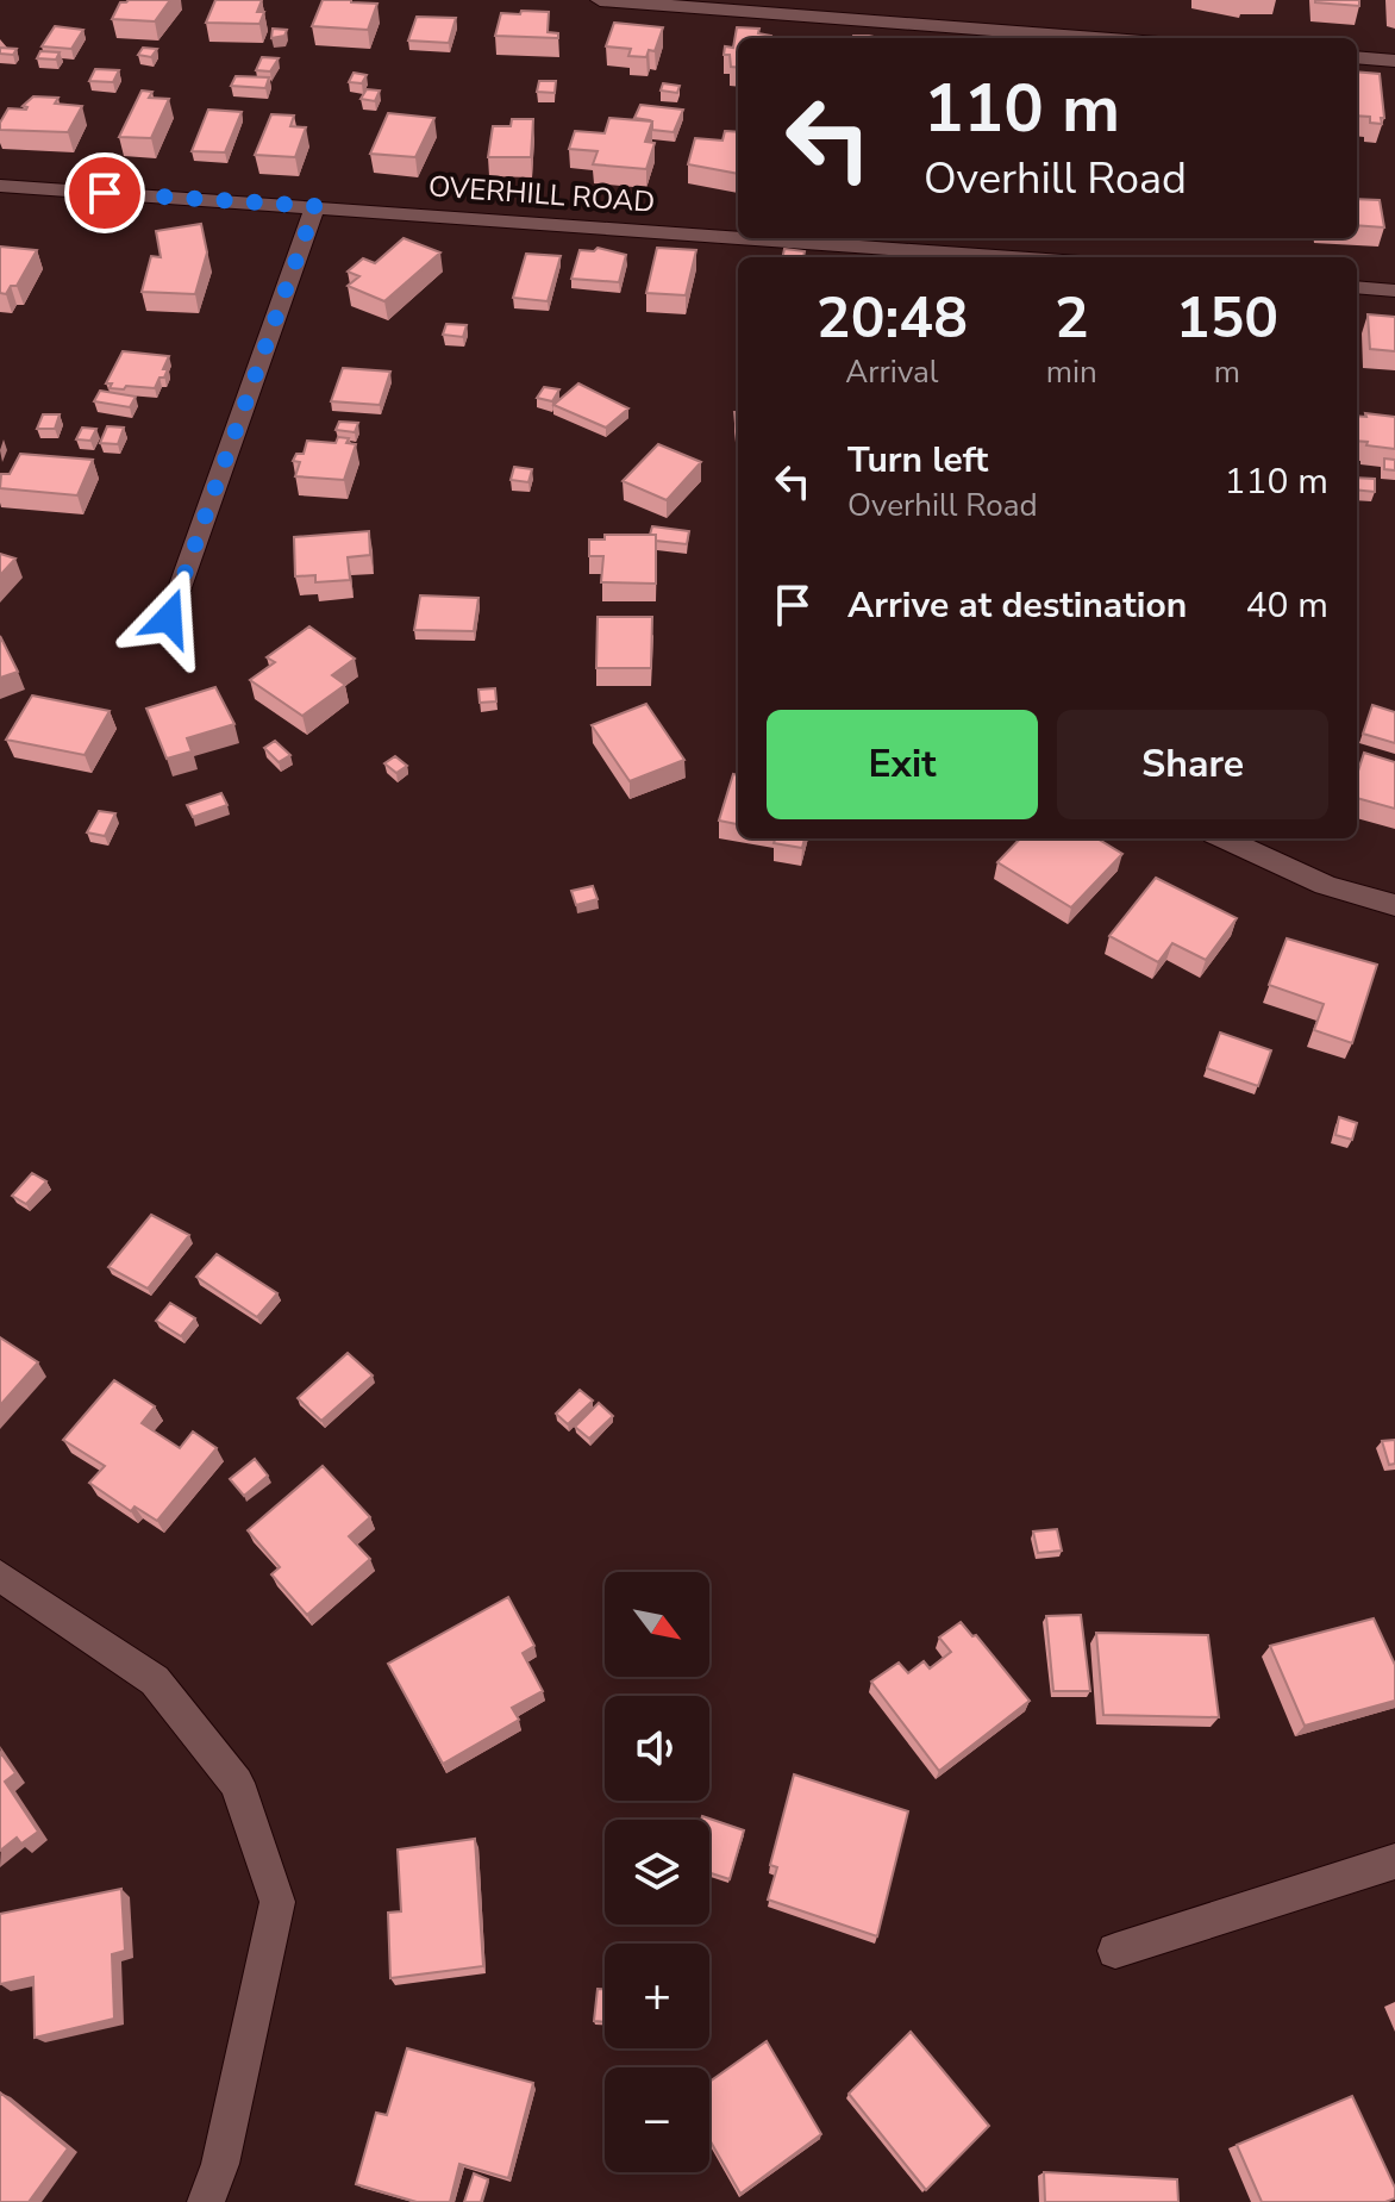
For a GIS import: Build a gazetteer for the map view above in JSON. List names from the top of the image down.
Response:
{
  "streets": {
    "street": ["OVERHILL ROAD"]
  },
  "north": "bottom right",
  "page": {
    "turn": ["110 m", "Overhill Road"],
    "eta": [
      "20:48",
      "Arrival",
      "2",
      "min",
      "150",
      "m"
    ],
    "list": [
      {
        "name": "Turn left",
        "note": "Overhill Road",
        "value": "110 m"
      },
      {
        "name": "Arrive at destination",
        "value": "40 m"
      }
    ],
    "buttons": ["Exit", "Share"],
    "map_buttons": ["+", "−"]
  }
}
